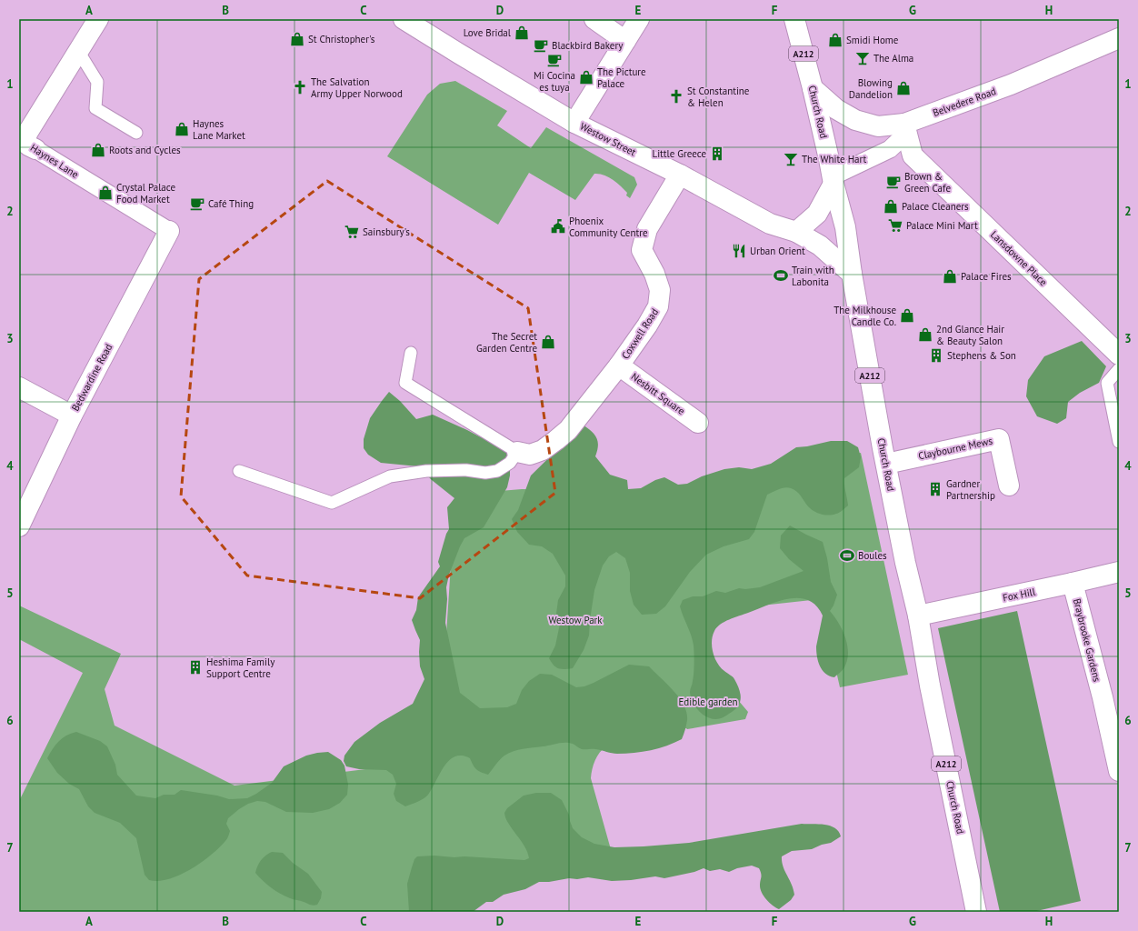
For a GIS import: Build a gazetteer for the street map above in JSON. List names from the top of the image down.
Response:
{
  "streets": {
    "street": [
      "A212",
      "Belvedere Road",
      "Church Road",
      "Westow Street",
      "Haynes Lane",
      "Lansdowne Place",
      "Coxwell Road",
      "Bedwardine Road",
      "Nesbitt Square",
      "Claybourne Mews",
      "Fox Hill",
      "Braybrooke Gardens"
    ]
  },
  "crossings": [
    ["Belvedere Road", "Church Road"],
    ["Belvedere Road", "Lansdowne Place"],
    ["Church Road", "Westow Street"],
    ["Church Road", "Claybourne Mews"],
    ["Church Road", "Fox Hill"],
    ["Westow Street", "Coxwell Road"],
    ["Haynes Lane", "Bedwardine Road"],
    ["Coxwell Road", "Nesbitt Square"],
    ["Fox Hill", "Braybrooke Gardens"]
  ],
  "parks": ["Westow Park", "Edible garden"],
  "places": {
    "shop": [
      "Love Bridal",
      "St Christopher's",
      "Smidi Home",
      "The Picture Palace",
      "Blowing Dandelion",
      "Haynes Lane Market",
      "Roots and Cycles",
      "Crystal Palace Food Market",
      "Palace Cleaners",
      "Palace Fires",
      "The Milkhouse Candle Co.",
      "2nd Glance Hair & Beauty Salon",
      "The Secret Garden Centre"
    ],
    "cafe": [
      "Blackbird Bakery",
      "Mi Cocina es tuya",
      "Brown & Green Cafe",
      "Café Thing"
    ],
    "bar": ["The Alma", "The White Hart"],
    "church": ["The Salvation Army Upper Norwood", "St Constantine & Helen"],
    "building": [
      "Little Greece",
      "Stephens & Son",
      "Gardner Partnership",
      "Heshima Family Support Centre"
    ],
    "supermarket": ["Palace Mini Mart", "Sainsbury's"],
    "public building": ["Phoenix Community Centre"],
    "restaurant": ["Urban Orient"],
    "sports": ["Train with Labonita", "Boules"]
  },
  "grid": {
    "columns": [
      "A",
      "B",
      "C",
      "D",
      "E",
      "F",
      "G",
      "H"
    ],
    "rows": [
      "1",
      "2",
      "3",
      "4",
      "5",
      "6",
      "7"
    ]
  }
}
